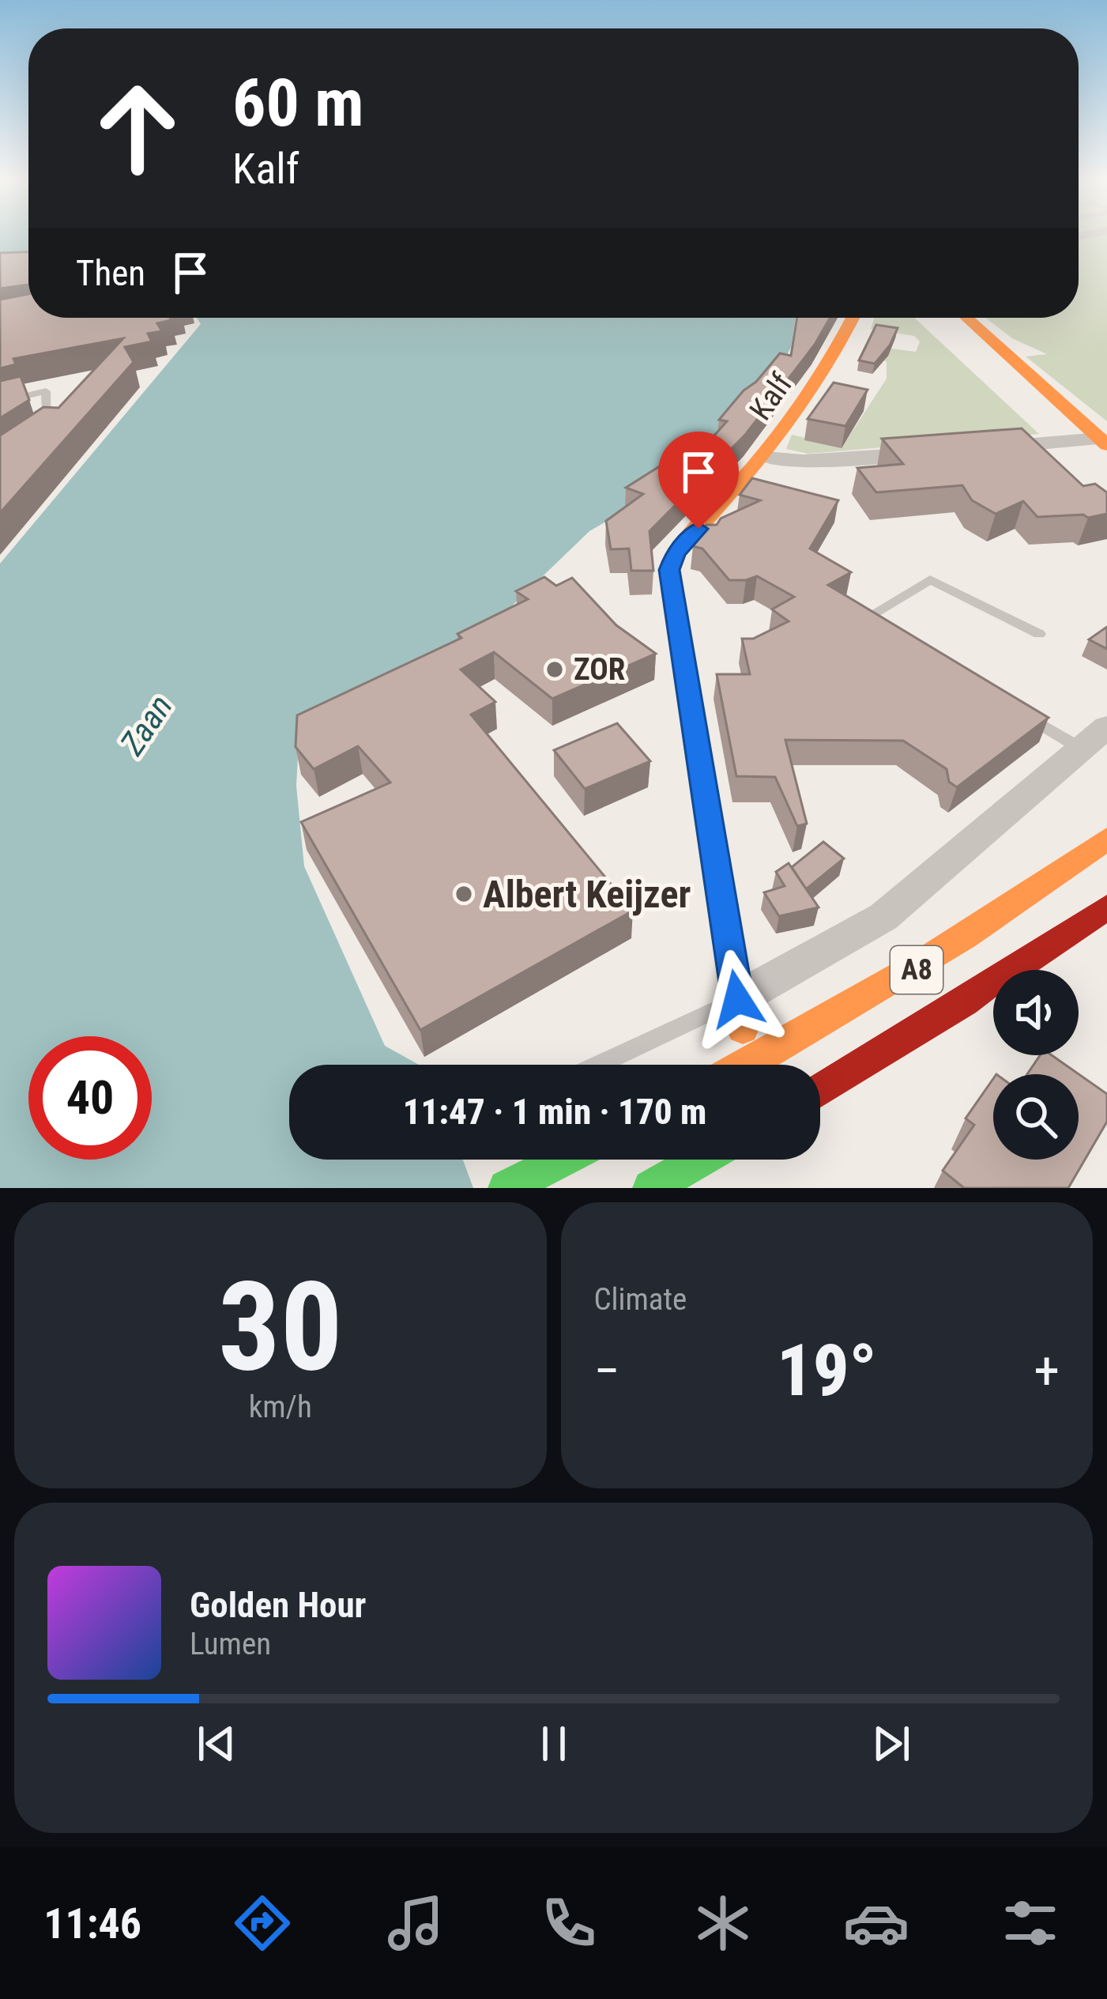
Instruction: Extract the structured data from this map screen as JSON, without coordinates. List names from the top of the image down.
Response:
{
  "streets": {
    "main road": ["Kalf", "A8"]
  },
  "water": ["Zaan"],
  "places": ["ZOR", "Albert Keijzer"],
  "page": {
    "turn": ["60 m", "Kalf"],
    "then": "Then",
    "limit": "40",
    "trip": "11:47 · 1 min · 170 m",
    "tile": [
      ["30", "km/h"],
      "Climate"
    ],
    "heat": ["−", "19°", "+"],
    "song": ["Golden Hour", "Lumen"],
    "tabs": "11:46"
  }
}
